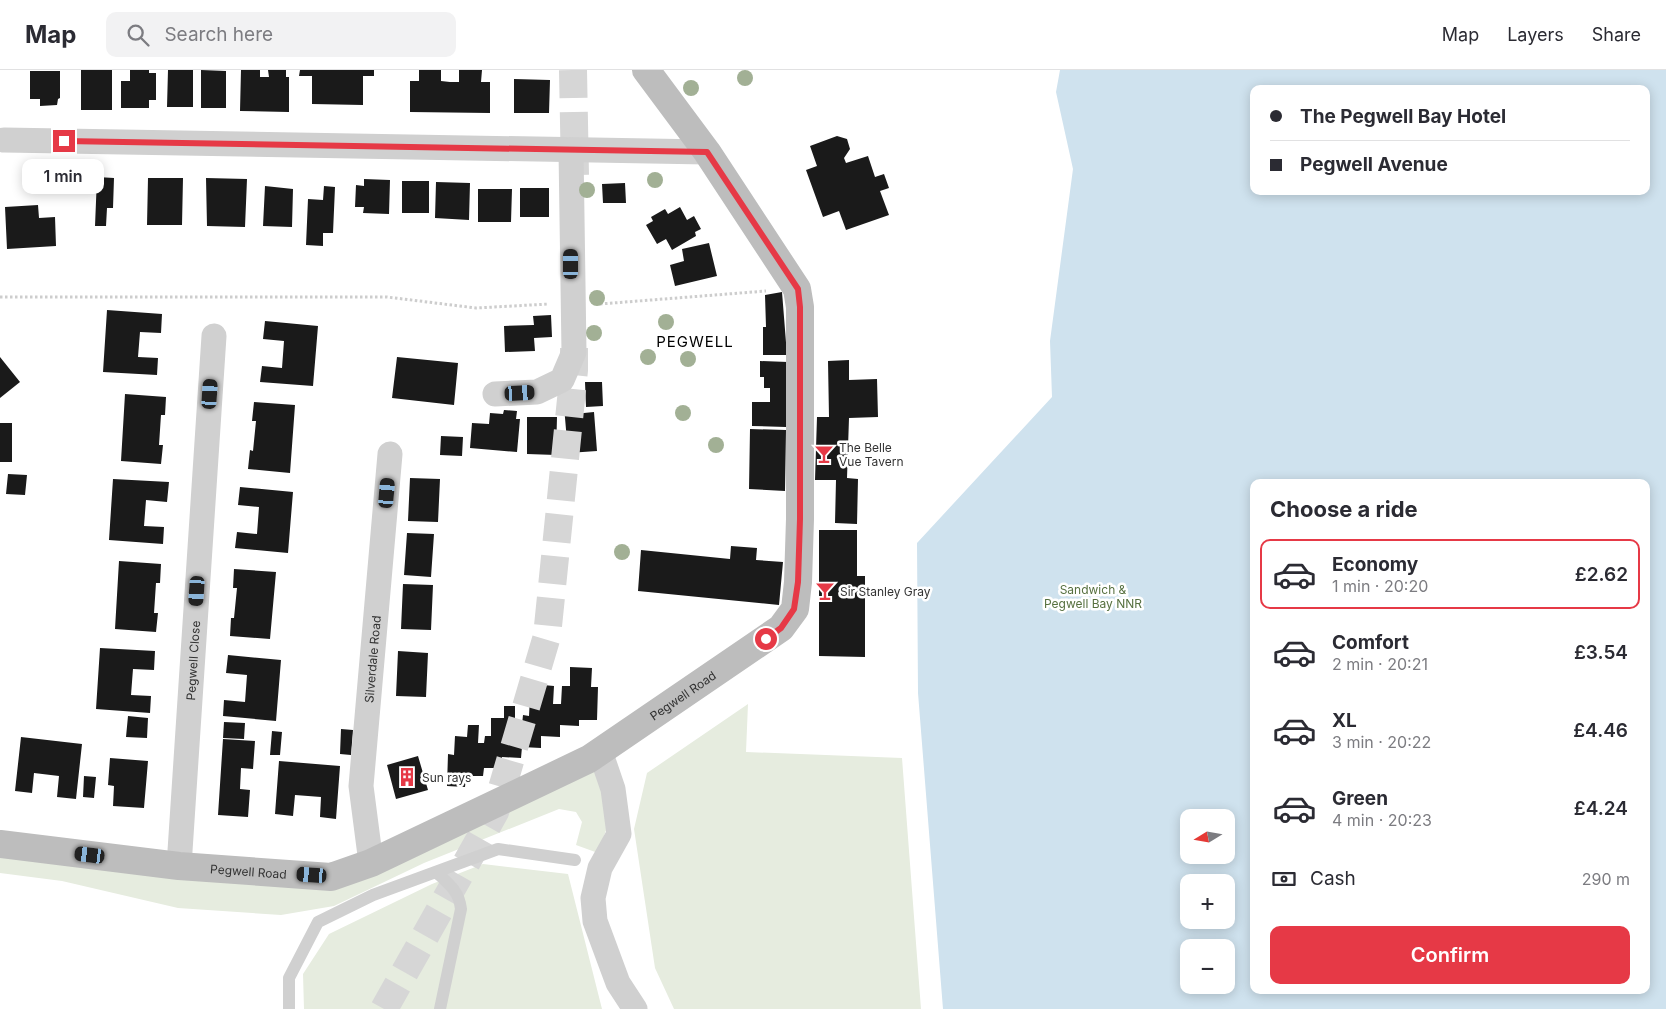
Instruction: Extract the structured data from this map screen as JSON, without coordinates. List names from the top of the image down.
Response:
{
  "streets": {
    "street": ["Silverdale Road", "Pegwell Close", "Pegwell Road"]
  },
  "crossings": [
    ["Silverdale Road", "Pegwell Road"],
    ["Pegwell Close", "Pegwell Road"]
  ],
  "districts": ["PEGWELL"],
  "parks": ["Sandwich & Pegwell Bay NNR"],
  "places": {
    "bar": ["The Belle Vue Tavern", "Sir Stanley Gray"],
    "building": ["Sun rays"]
  },
  "north": "left",
  "page": {
    "header": "Map",
    "search": "Search here",
    "nav": ["Map", "Layers", "Share"],
    "banner": ["The Pegwell Bay Hotel", "Pegwell Avenue"],
    "bubble": "1 min",
    "heading": "Choose a ride",
    "list": [
      {
        "name": "Economy",
        "note": "1 min · 20:20",
        "value": "£2.62"
      },
      {
        "name": "Comfort",
        "note": "2 min · 20:21",
        "value": "£3.54"
      },
      {
        "name": "XL",
        "note": "3 min · 20:22",
        "value": "£4.46"
      },
      {
        "name": "Green",
        "note": "4 min · 20:23",
        "value": "£4.24"
      }
    ],
    "map_buttons": ["+", "−"],
    "pay": ["Cash", "290 m"],
    "buttons": "Confirm"
  }
}
